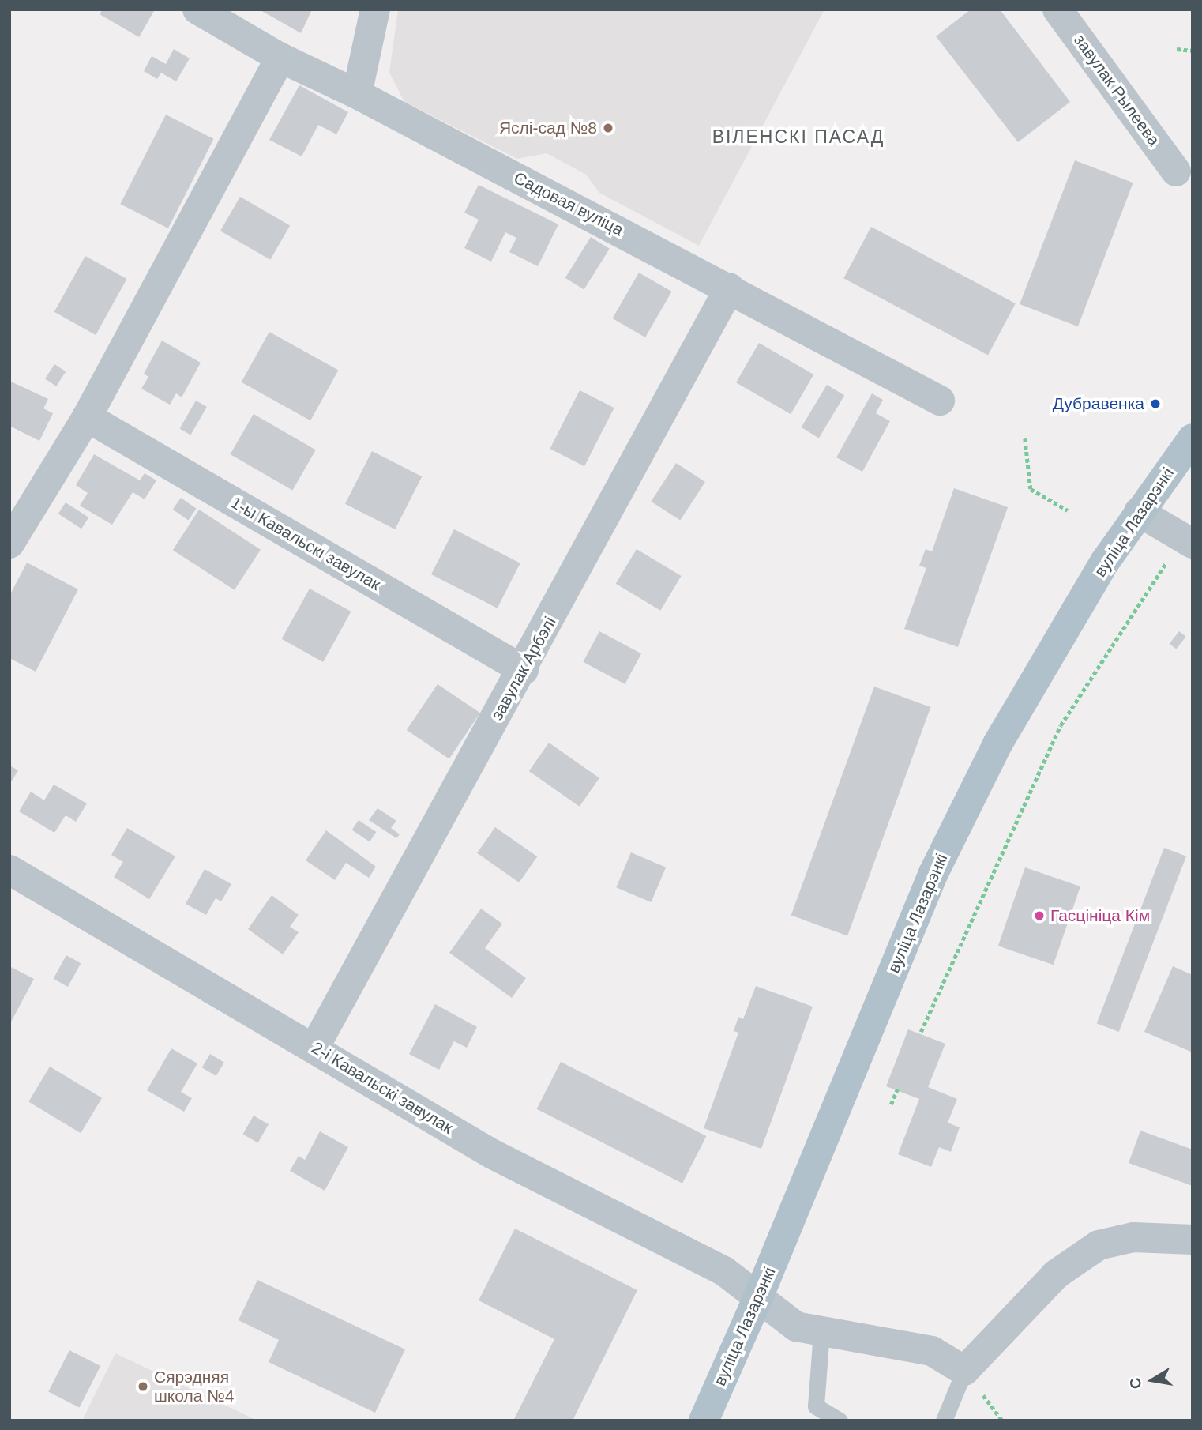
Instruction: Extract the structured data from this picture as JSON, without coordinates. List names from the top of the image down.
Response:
{
  "streets": {
    "main road": ["вуліца Лазарэнкі"],
    "street": [
      "завулак Рылеева",
      "Садовая вуліца",
      "1-ы Кавальскі завулак",
      "завулак Арбэлі",
      "2-і Кавальскі завулак"
    ]
  },
  "crossings": [
    ["Садовая вуліца", "завулак Арбэлі"],
    ["вуліца Лазарэнкі", "2-і Кавальскі завулак"],
    ["1-ы Кавальскі завулак", "завулак Арбэлі"],
    ["завулак Арбэлі", "2-і Кавальскі завулак"]
  ],
  "districts": ["ВІЛЕНСКІ ПАСАД"],
  "places": [
    "Яслі-сад №8",
    "Дубравенка",
    "Гасцініца Кім",
    "Сярэдняя школа №4"
  ],
  "north": "left"
}
